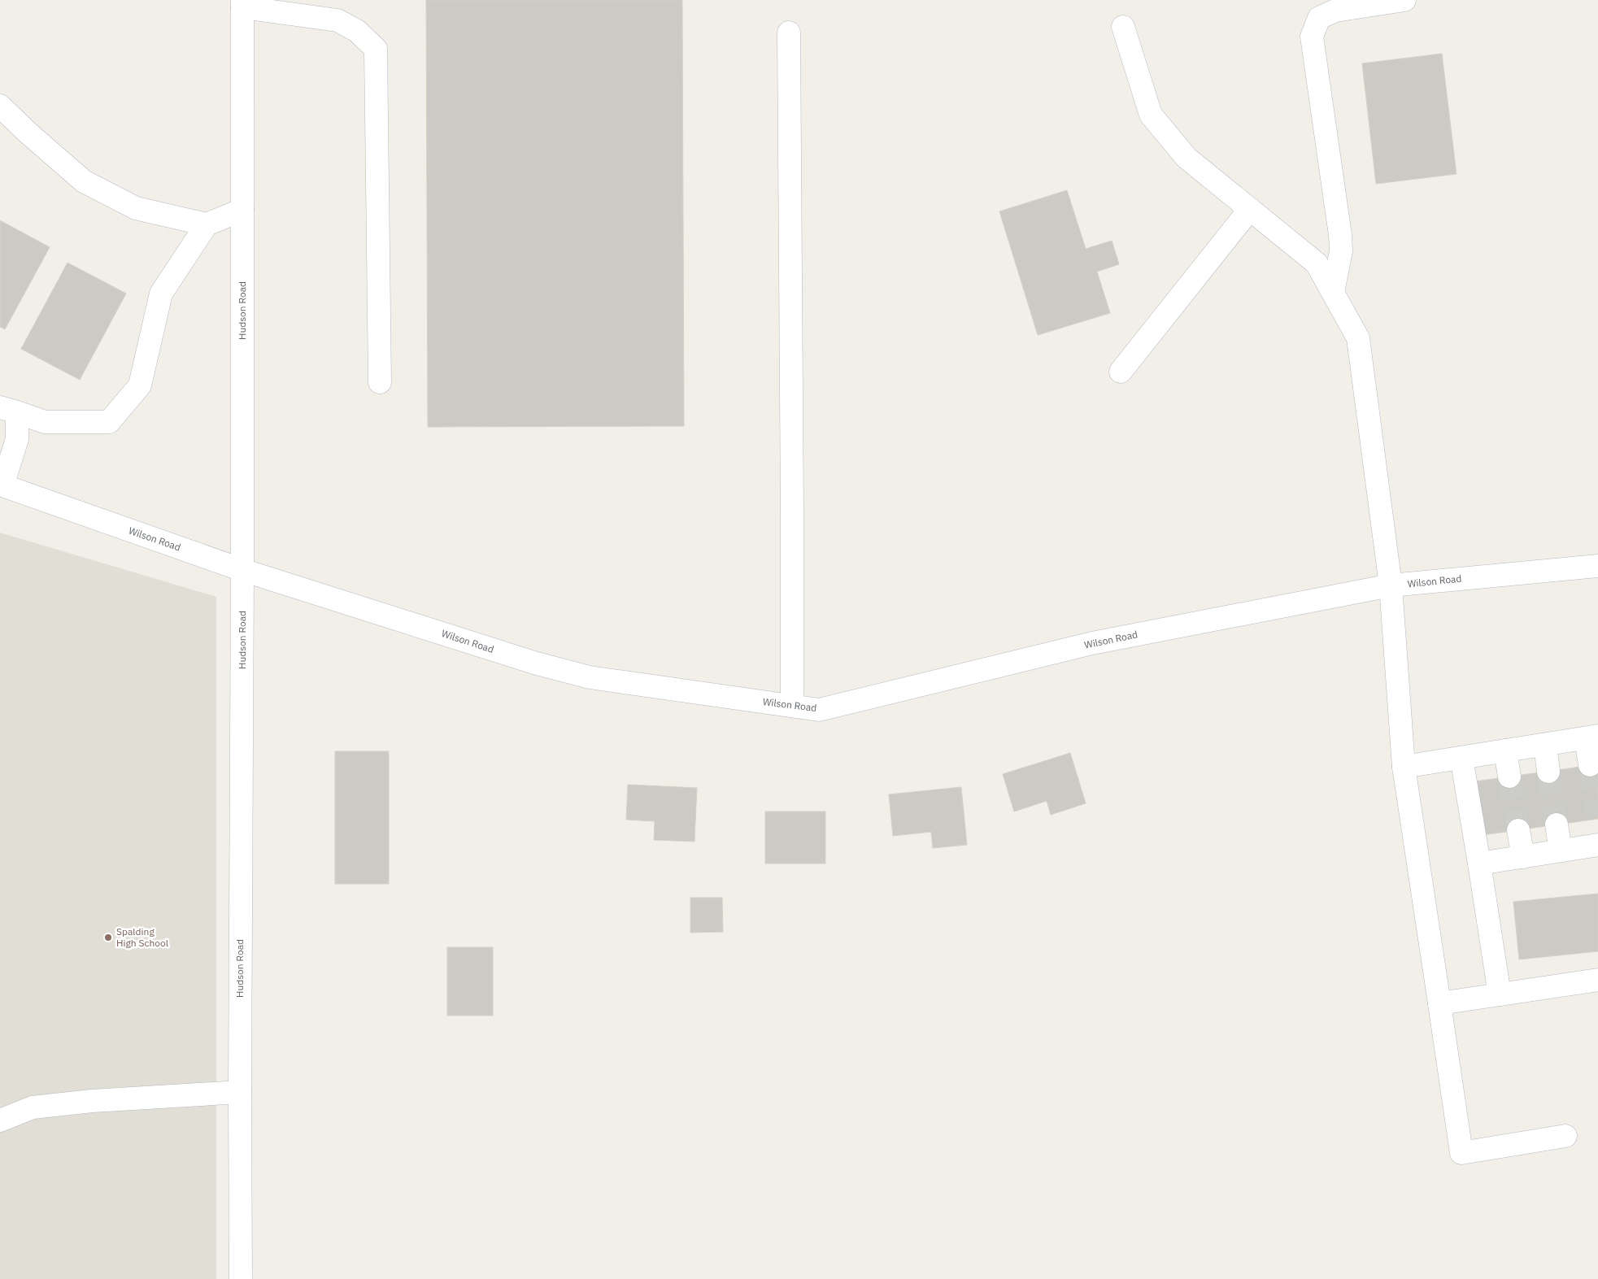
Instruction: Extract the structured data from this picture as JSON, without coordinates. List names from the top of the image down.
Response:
{
  "streets": {
    "street": ["Hudson Road", "Wilson Road"]
  },
  "crossings": [
    ["Hudson Road", "Wilson Road"]
  ],
  "places": ["Spalding High School"]
}
